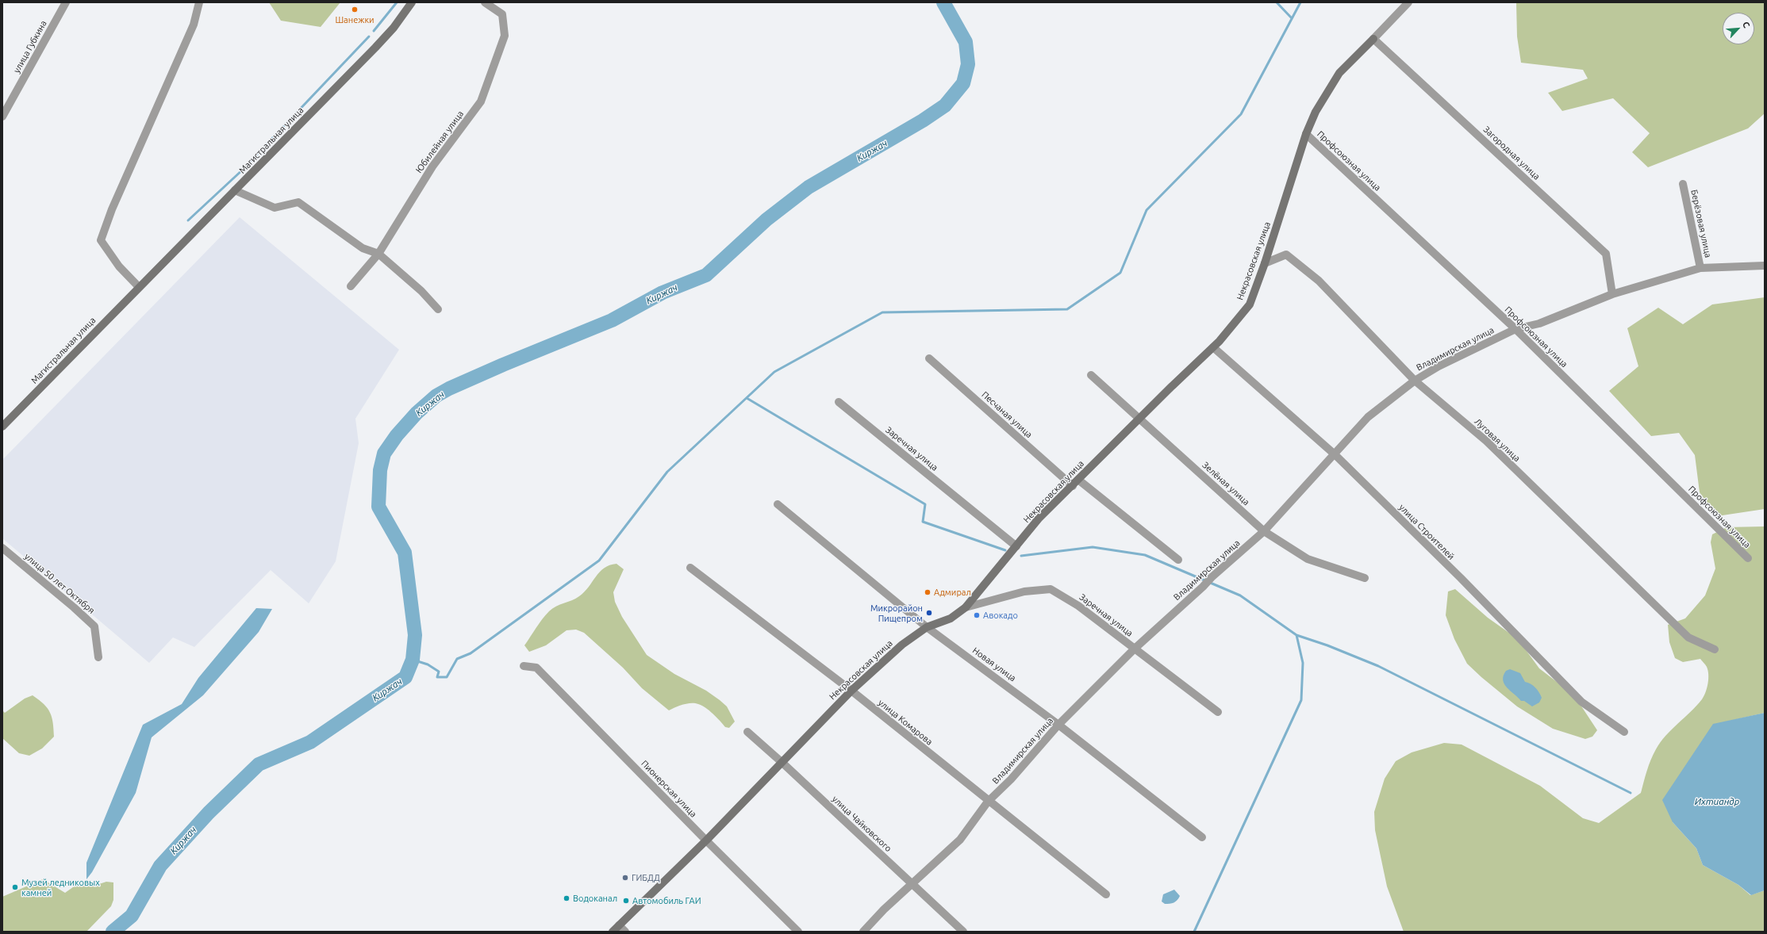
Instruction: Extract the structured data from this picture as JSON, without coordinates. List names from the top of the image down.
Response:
{
  "streets": {
    "street": [
      "улица Губкина",
      "Магистральная улица",
      "Юбилейная улица",
      "Загородная улица",
      "Профсоюзная улица",
      "Берёзовая улица",
      "Некрасовская улица",
      "Владимирская улица",
      "Песчаная улица",
      "Луговая улица",
      "Заречная улица",
      "Зелёная улица",
      "улица Строителей",
      "улица 50 лет Октября",
      "Новая улица",
      "улица Комарова",
      "Пионерская улица",
      "улица Чайковского"
    ]
  },
  "crossings": [
    ["Загородная улица", "Некрасовская улица"],
    ["Загородная улица", "Владимирская улица"],
    ["Профсоюзная улица", "Некрасовская улица"],
    ["Профсоюзная улица", "Владимирская улица"],
    ["Берёзовая улица", "Владимирская улица"],
    ["Некрасовская улица", "Песчаная улица"],
    ["Некрасовская улица", "Луговая улица"],
    ["Некрасовская улица", "Заречная улица"],
    ["Некрасовская улица", "Зелёная улица"],
    ["Некрасовская улица", "улица Строителей"],
    ["Некрасовская улица", "Новая улица"],
    ["Некрасовская улица", "улица Комарова"],
    ["Некрасовская улица", "Пионерская улица"],
    ["Некрасовская улица", "улица Чайковского"],
    ["Владимирская улица", "Луговая улица"],
    ["Владимирская улица", "Заречная улица"],
    ["Владимирская улица", "Зелёная улица"],
    ["Владимирская улица", "улица Строителей"],
    ["Владимирская улица", "Новая улица"],
    ["Владимирская улица", "улица Комарова"],
    ["Владимирская улица", "улица Чайковского"]
  ],
  "water": ["Киржач", "Ихтиандр"],
  "places": [
    "Шанежки",
    "Адмирал",
    "Микрорайон Пищепром",
    "Авокадо",
    "ГИБДД",
    "Музей ледниковых камней",
    "Водоканал",
    "Автомобиль ГАИ"
  ],
  "north": "top right"
}
